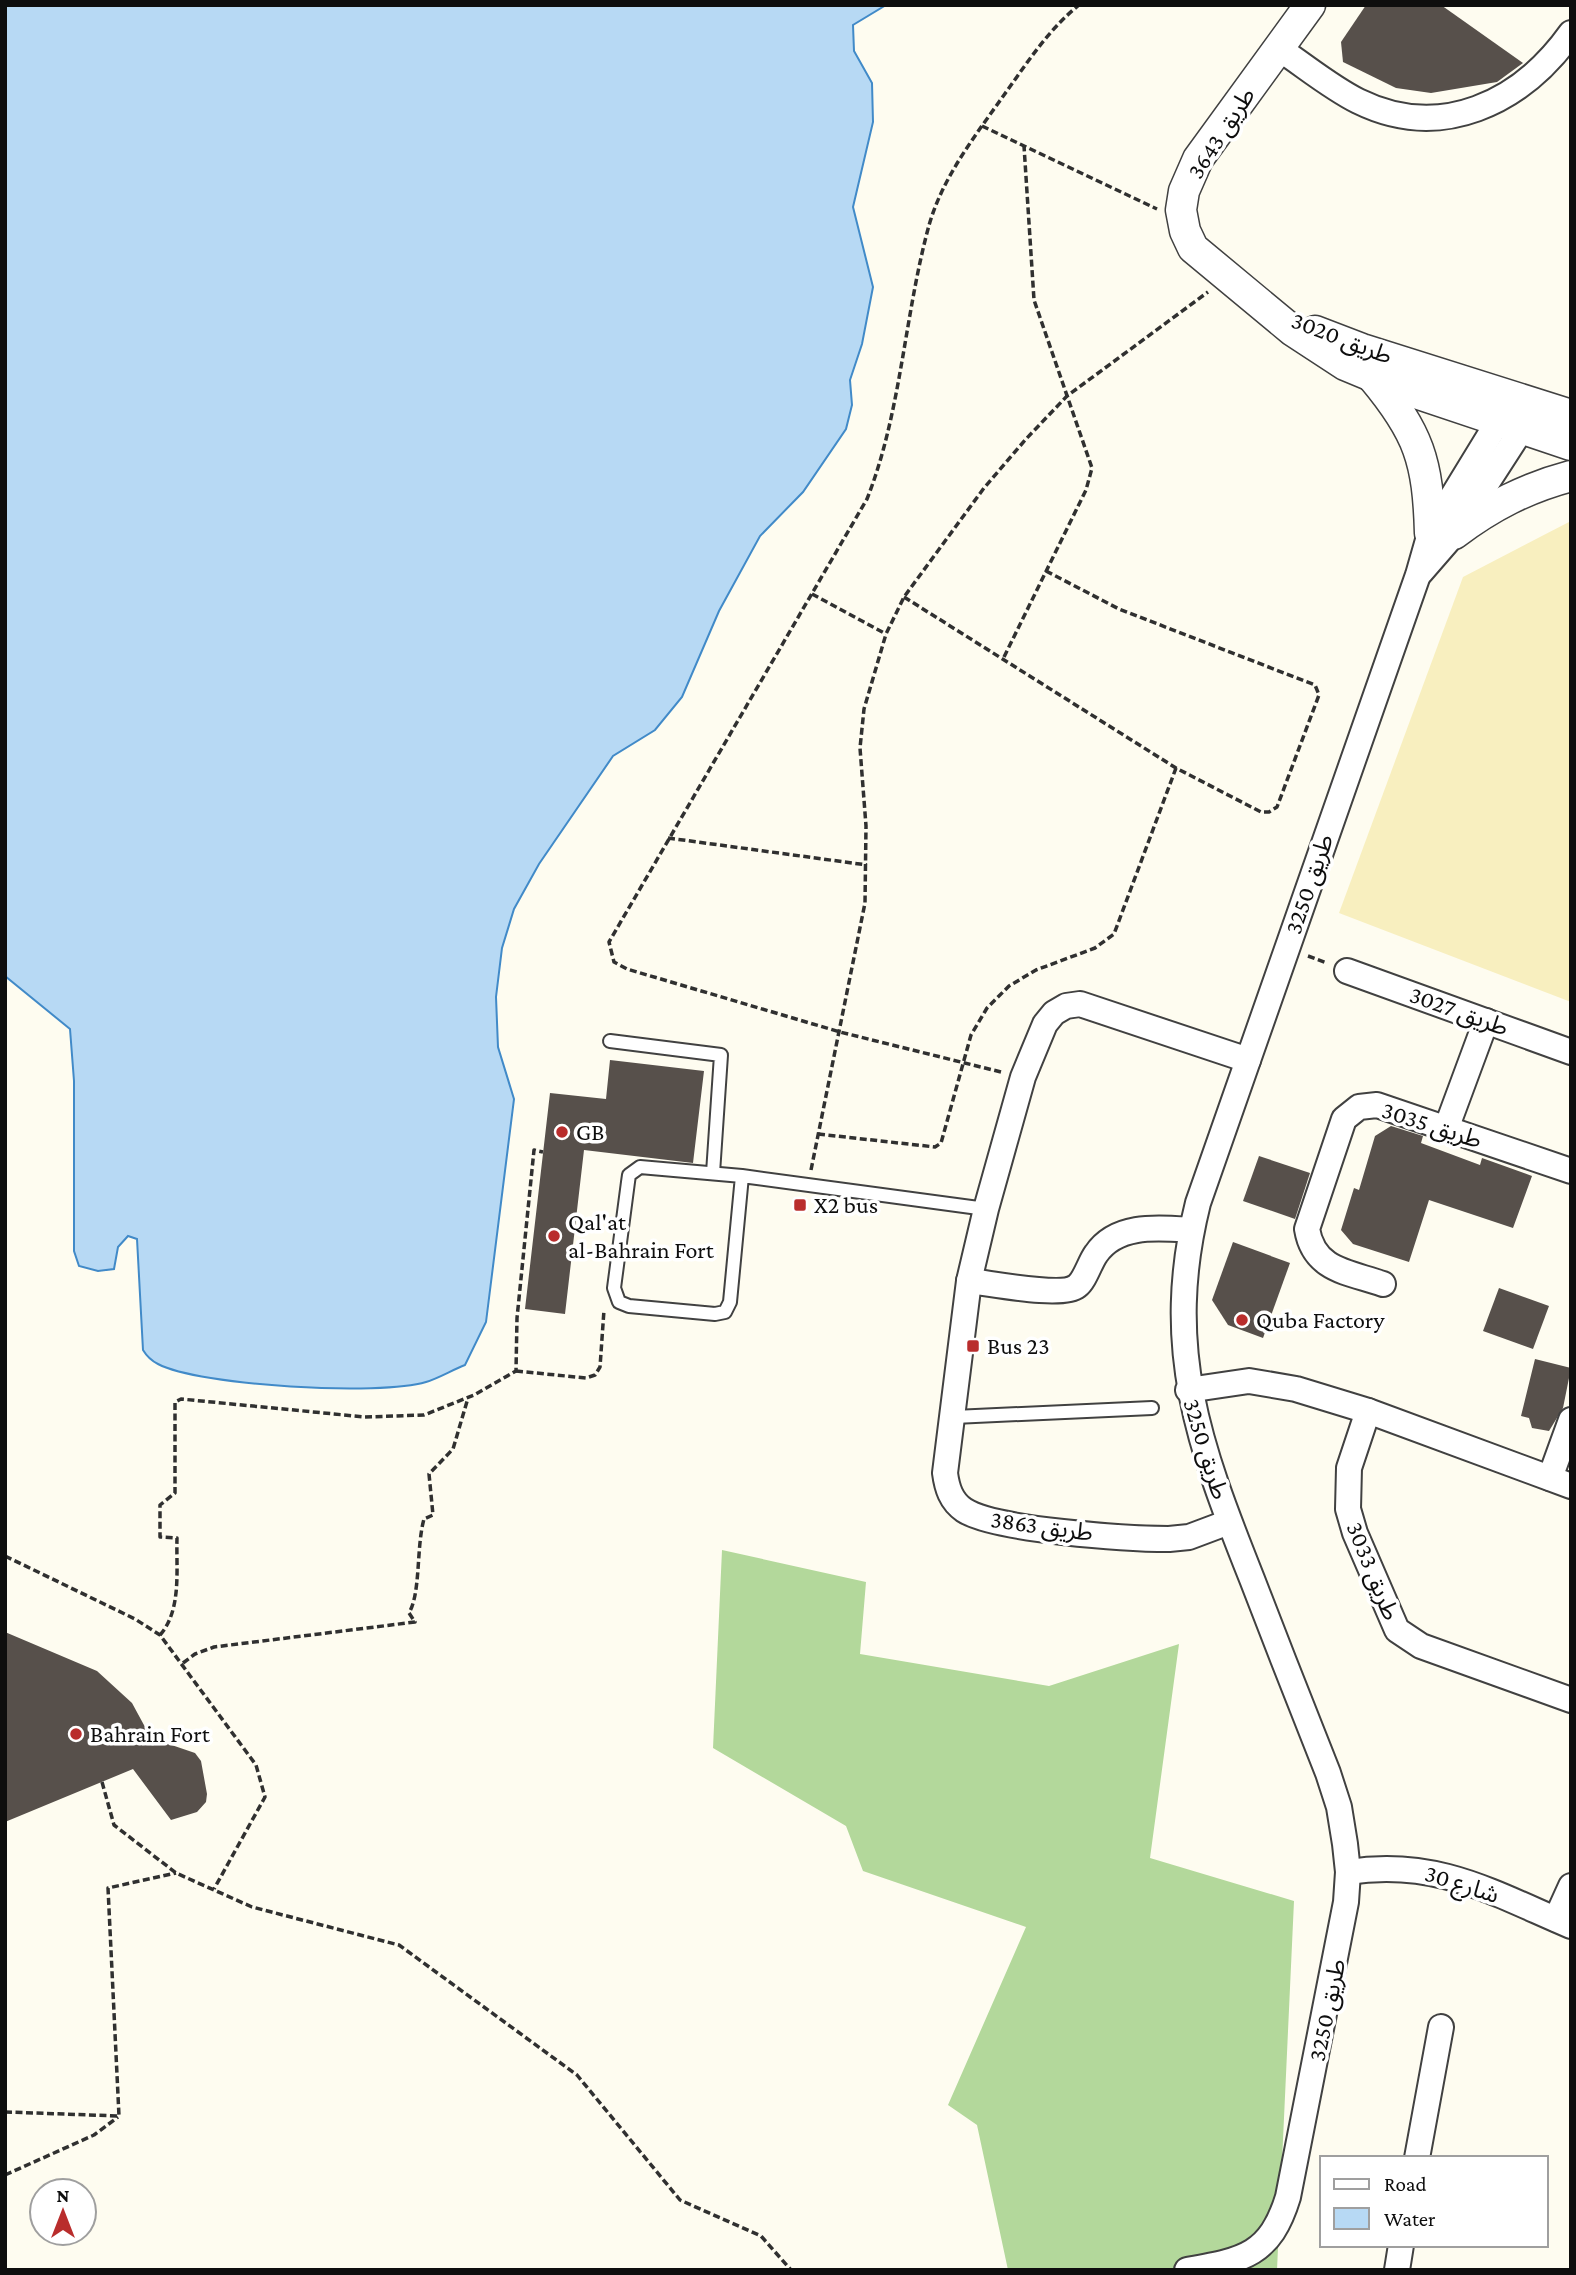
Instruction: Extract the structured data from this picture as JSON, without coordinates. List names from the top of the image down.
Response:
{
  "streets": {
    "street": [
      "طريق 3643",
      "طريق 3020",
      "طريق 3250",
      "طريق 3027",
      "طريق 3035",
      "طريق 3863",
      "طريق 3033",
      "شارع 30"
    ]
  },
  "crossings": [
    ["طريق 3020", "طريق 3250"],
    ["طريق 3250", "طريق 3863"],
    ["طريق 3250", "شارع 30"]
  ],
  "places": {
    "other": [
      "GB",
      "Qal'at al-Bahrain Fort",
      "Quba Factory",
      "Bahrain Fort"
    ],
    "transit": ["X2 bus", "Bus 23"]
  },
  "legend": ["Road", "Water"],
  "north": "top"
}
